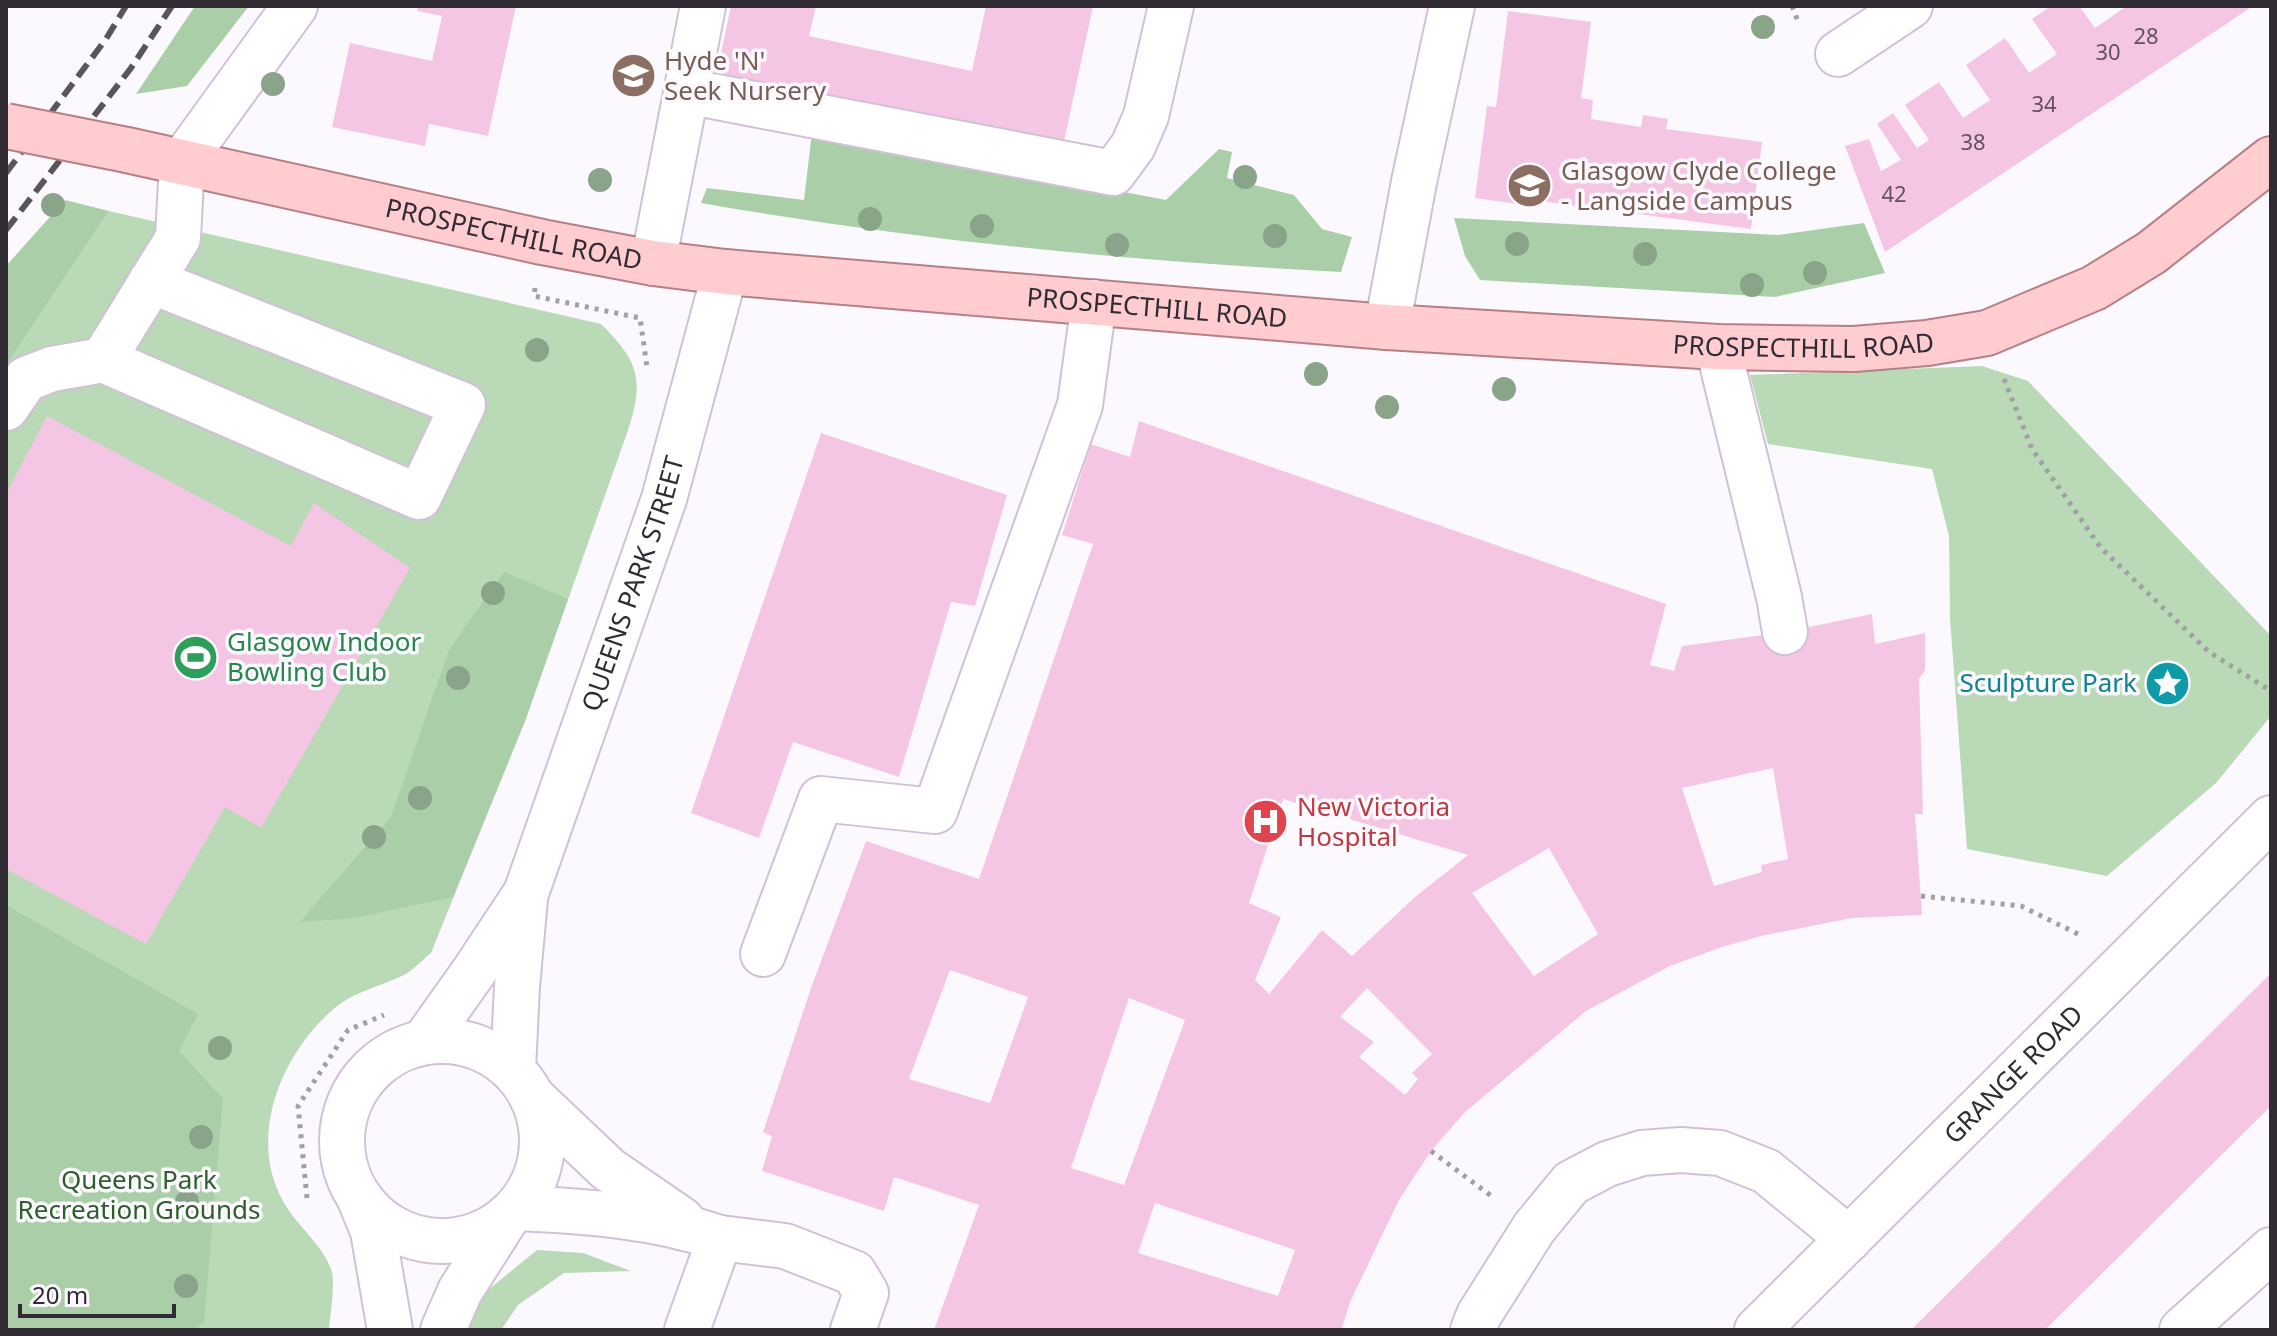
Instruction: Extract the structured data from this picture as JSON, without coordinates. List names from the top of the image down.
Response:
{
  "streets": {
    "main road": ["PROSPECTHILL ROAD"],
    "street": ["QUEENS PARK STREET", "GRANGE ROAD"]
  },
  "crossings": [
    ["PROSPECTHILL ROAD", "QUEENS PARK STREET"]
  ],
  "parks": ["Queens Park Recreation Grounds"],
  "places": {
    "school or university": ["Hyde 'N' Seek Nursery", "Glasgow Clyde College - Langside Campus"],
    "sports": ["Glasgow Indoor Bowling Club"],
    "place": ["Sculpture Park"],
    "hospital": ["New Victoria Hospital"]
  },
  "house_numbers": [
    "28",
    "30",
    "34",
    "38",
    "42"
  ],
  "scale_bar": "20 m"
}
